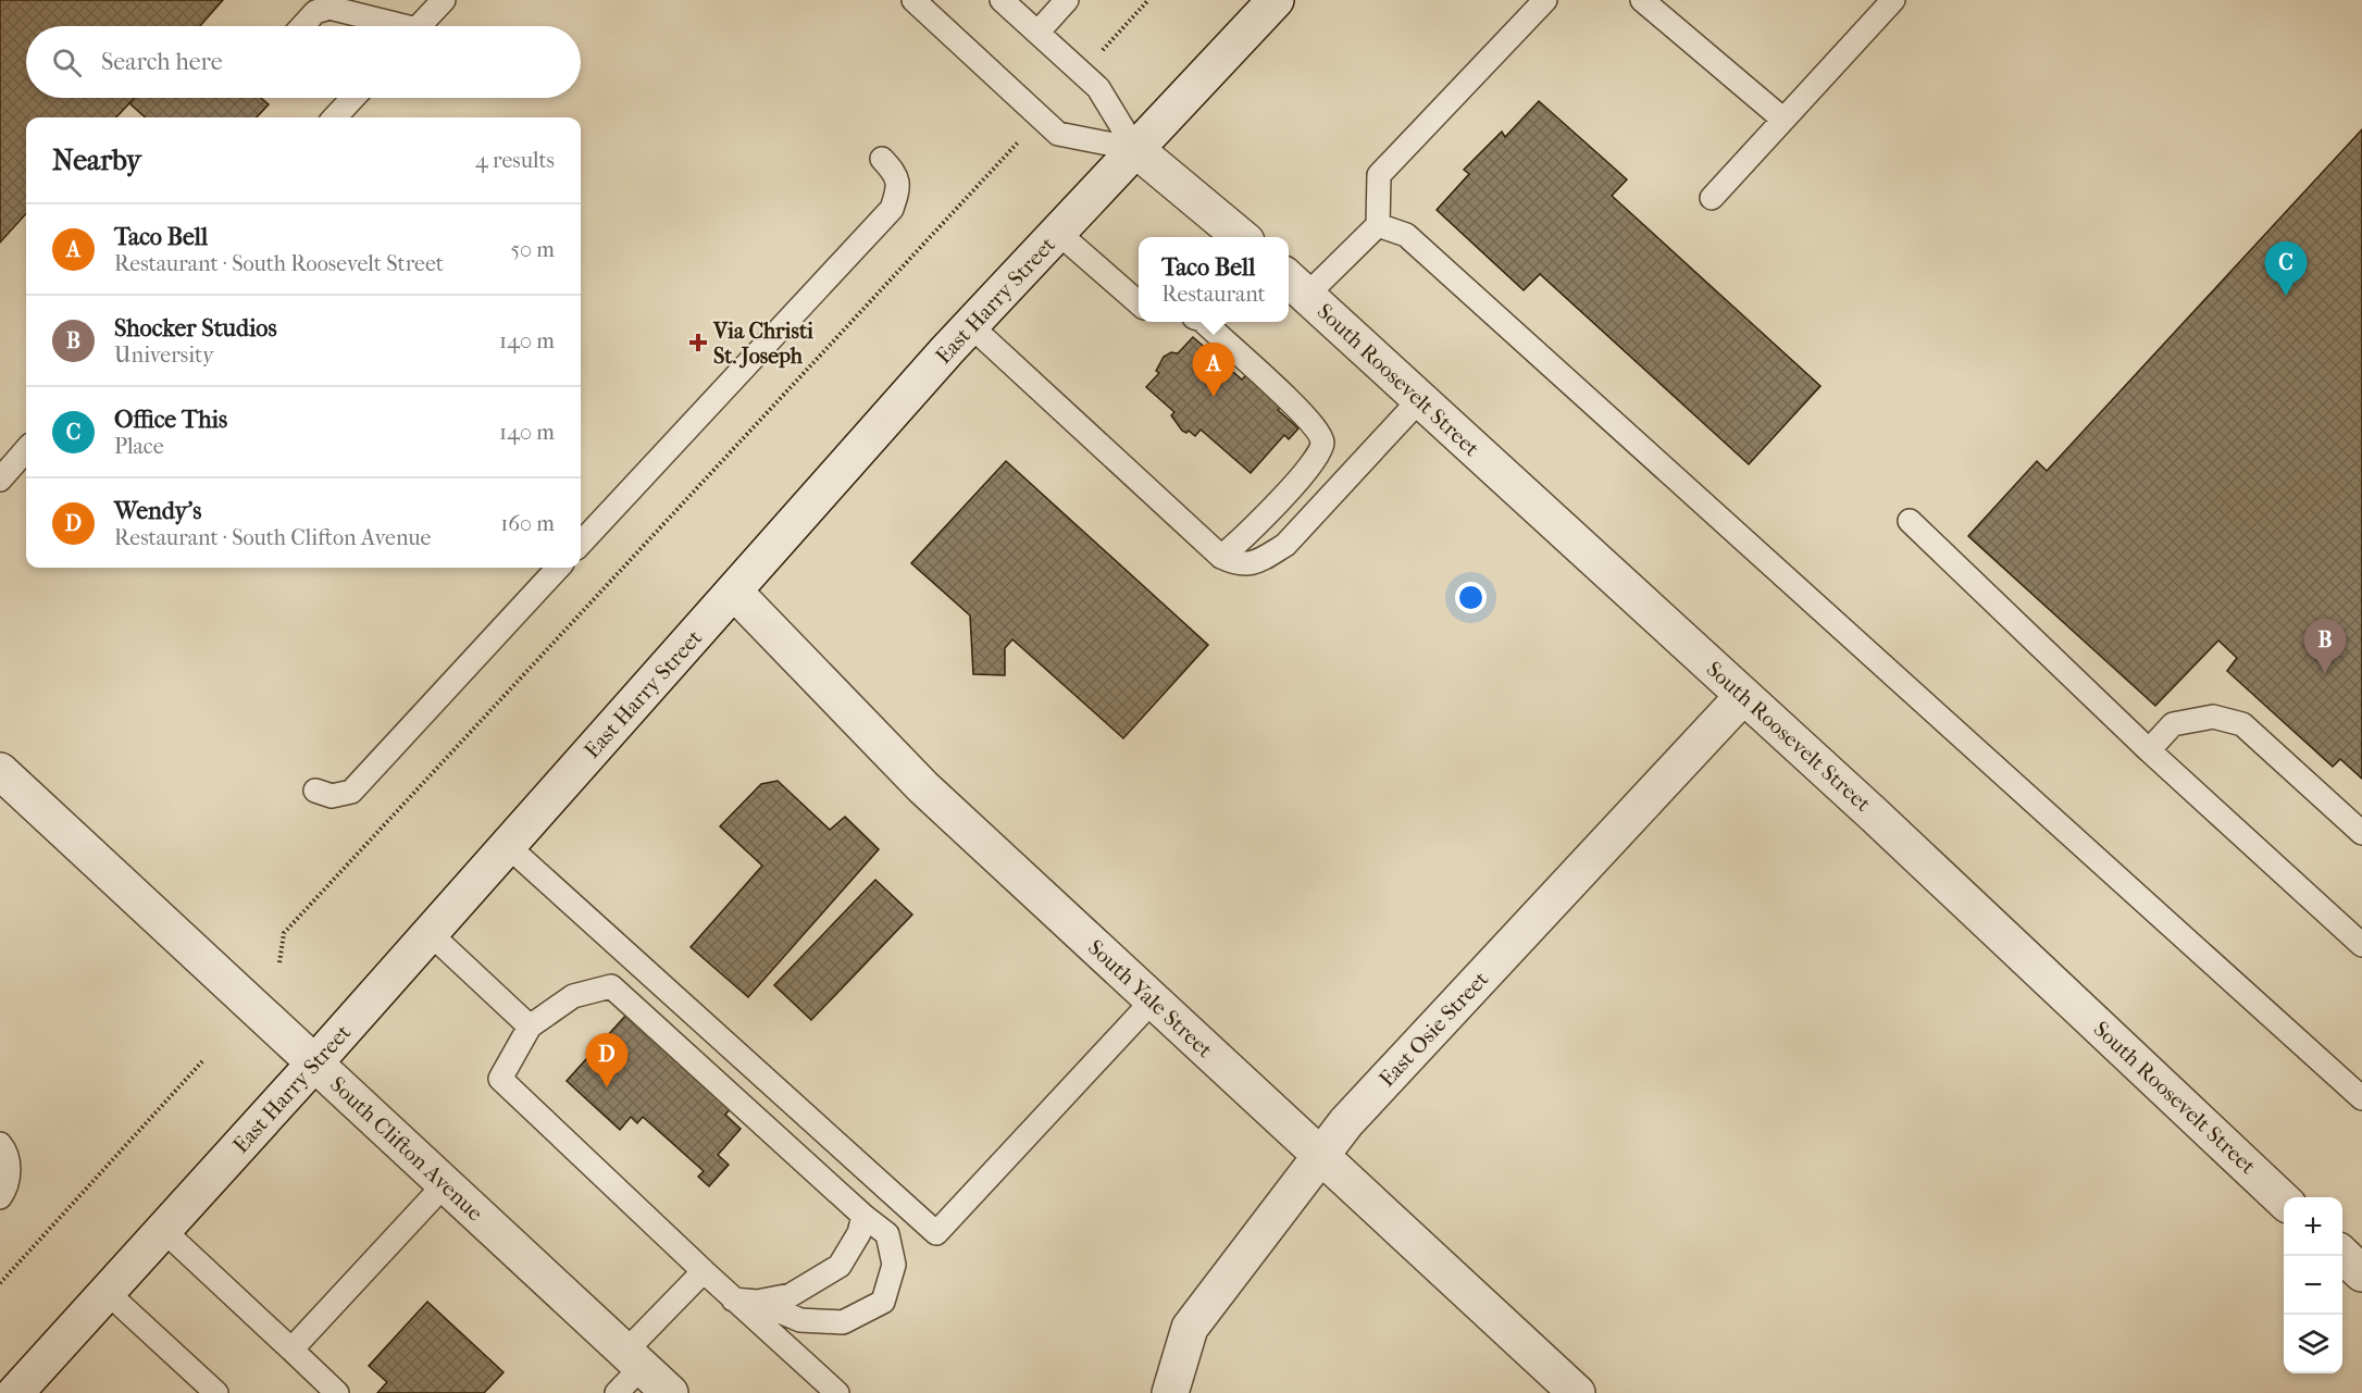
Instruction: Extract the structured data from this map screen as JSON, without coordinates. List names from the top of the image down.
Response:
{
  "streets": {
    "street": [
      "East Harry Street",
      "South Roosevelt Street",
      "South Yale Street",
      "East Osie Street",
      "South Clifton Avenue"
    ]
  },
  "crossings": [
    ["East Harry Street", "South Yale Street"],
    ["East Harry Street", "South Clifton Avenue"],
    ["South Roosevelt Street", "East Osie Street"],
    ["South Yale Street", "East Osie Street"]
  ],
  "places": {
    "health": ["Via Christi St. Joseph"]
  },
  "page": {
    "search": "Search here",
    "heading": ["Nearby", "4 results"],
    "list": [
      {
        "mark": "A",
        "name": "Taco Bell",
        "note": "Restaurant · South Roosevelt Street",
        "value": "50 m"
      },
      {
        "mark": "B",
        "name": "Shocker Studios",
        "note": "University",
        "value": "140 m"
      },
      {
        "mark": "C",
        "name": "Office This",
        "note": "Place",
        "value": "140 m"
      },
      {
        "mark": "D",
        "name": "Wendy's",
        "note": "Restaurant · South Clifton Avenue",
        "value": "160 m"
      }
    ],
    "popup": ["Taco Bell", "Restaurant"],
    "pins": [
      "C",
      "A",
      "B",
      "D"
    ],
    "map_buttons": ["+", "−"]
  }
}
